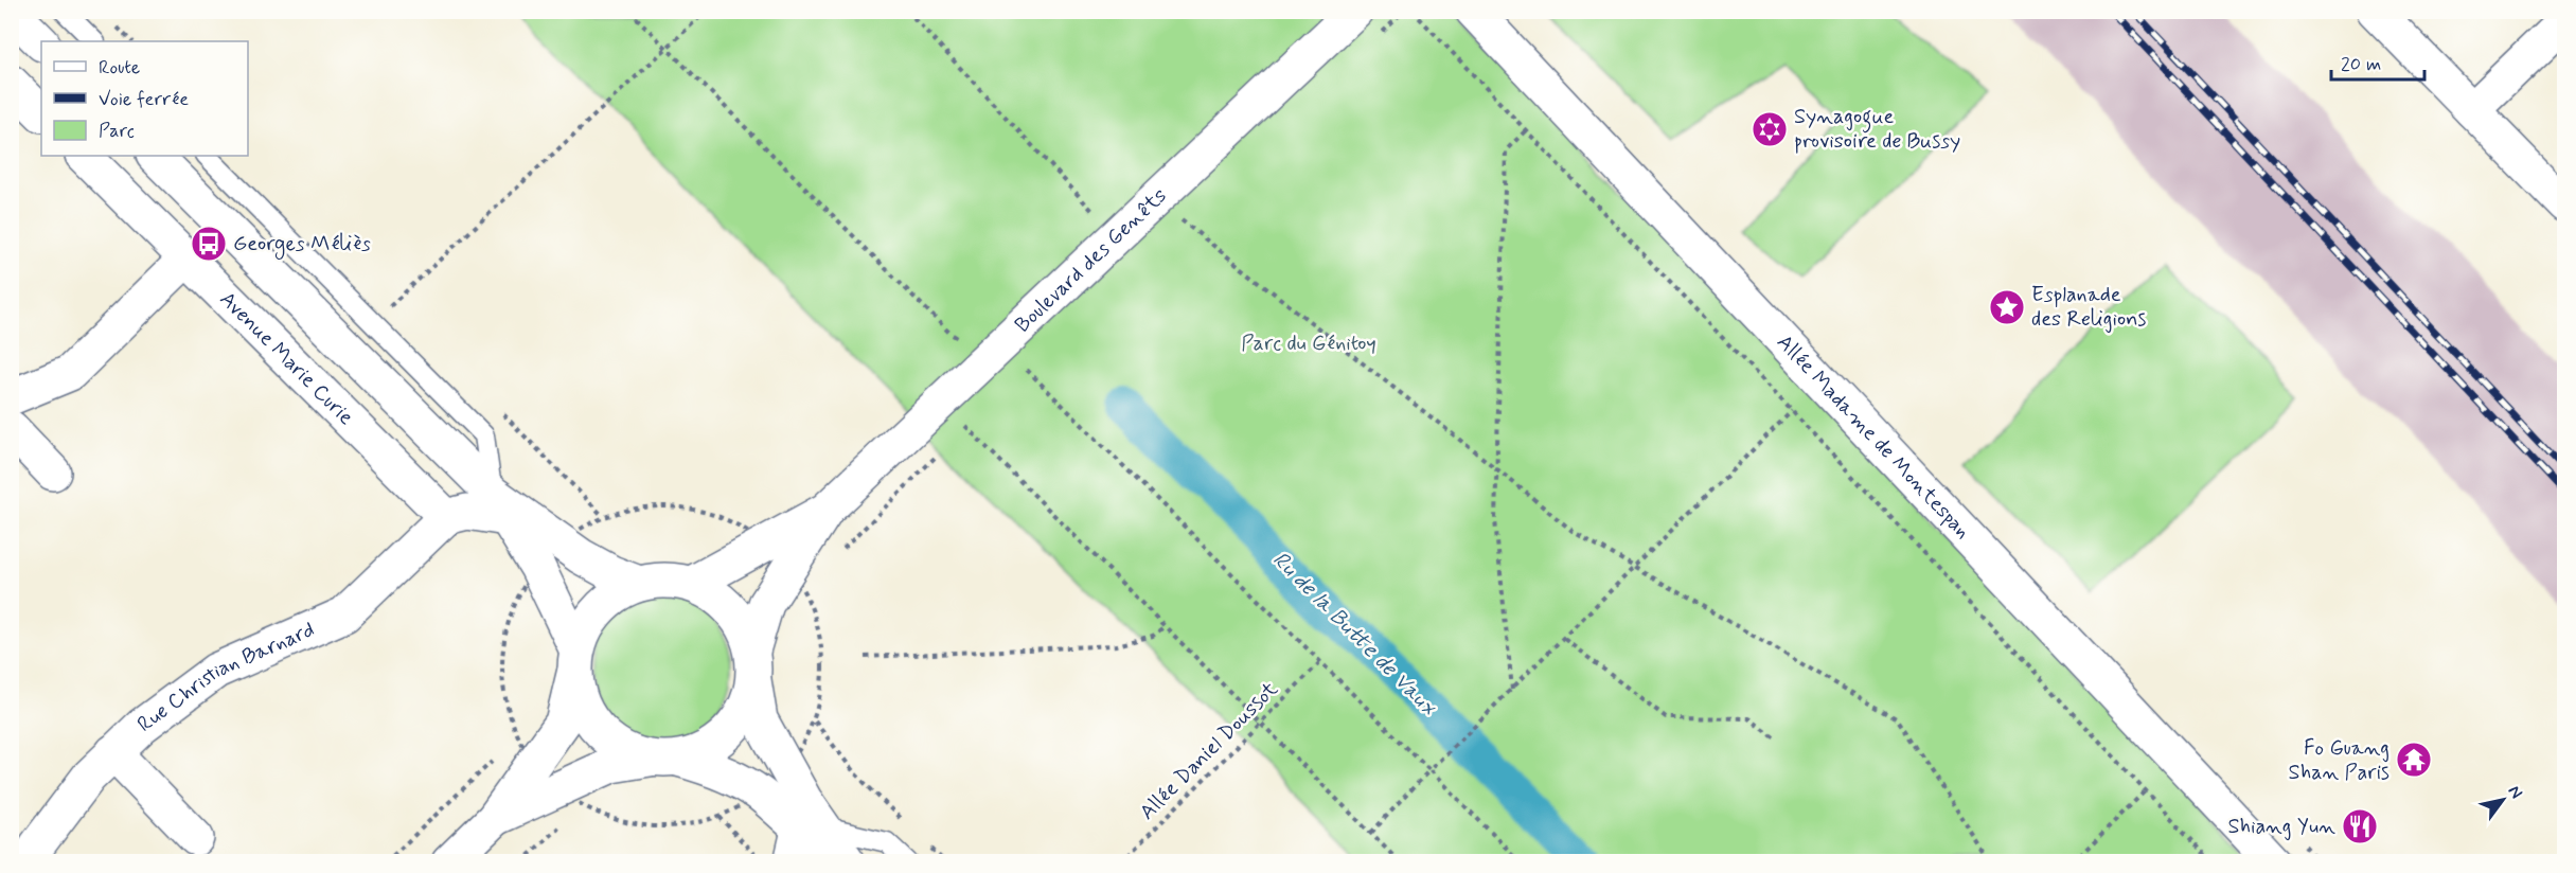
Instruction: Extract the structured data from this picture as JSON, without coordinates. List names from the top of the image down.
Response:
{
  "streets": {
    "street": [
      "Boulevard des Genêts",
      "Avenue Marie Curie",
      "Allée Madame de Montespan",
      "Rue Christian Barnard"
    ],
    "path": ["Allée Daniel Doussot"]
  },
  "crossings": [
    ["Avenue Marie Curie", "Rue Christian Barnard"]
  ],
  "water": ["Ru de la Butte de Vaux"],
  "parks": ["Parc du Génitoy"],
  "places": {
    "synagogue": ["Synagogue provisoire de Bussy"],
    "bus stop": ["Georges Méliès"],
    "place": ["Esplanade des Religions"],
    "temple": ["Fo Guang Shan Paris"],
    "restaurant": ["Shiang Yun"]
  },
  "legend": ["Route", "Voie ferrée", "Parc"],
  "scale_bar": "20 m",
  "north": "top right"
}
